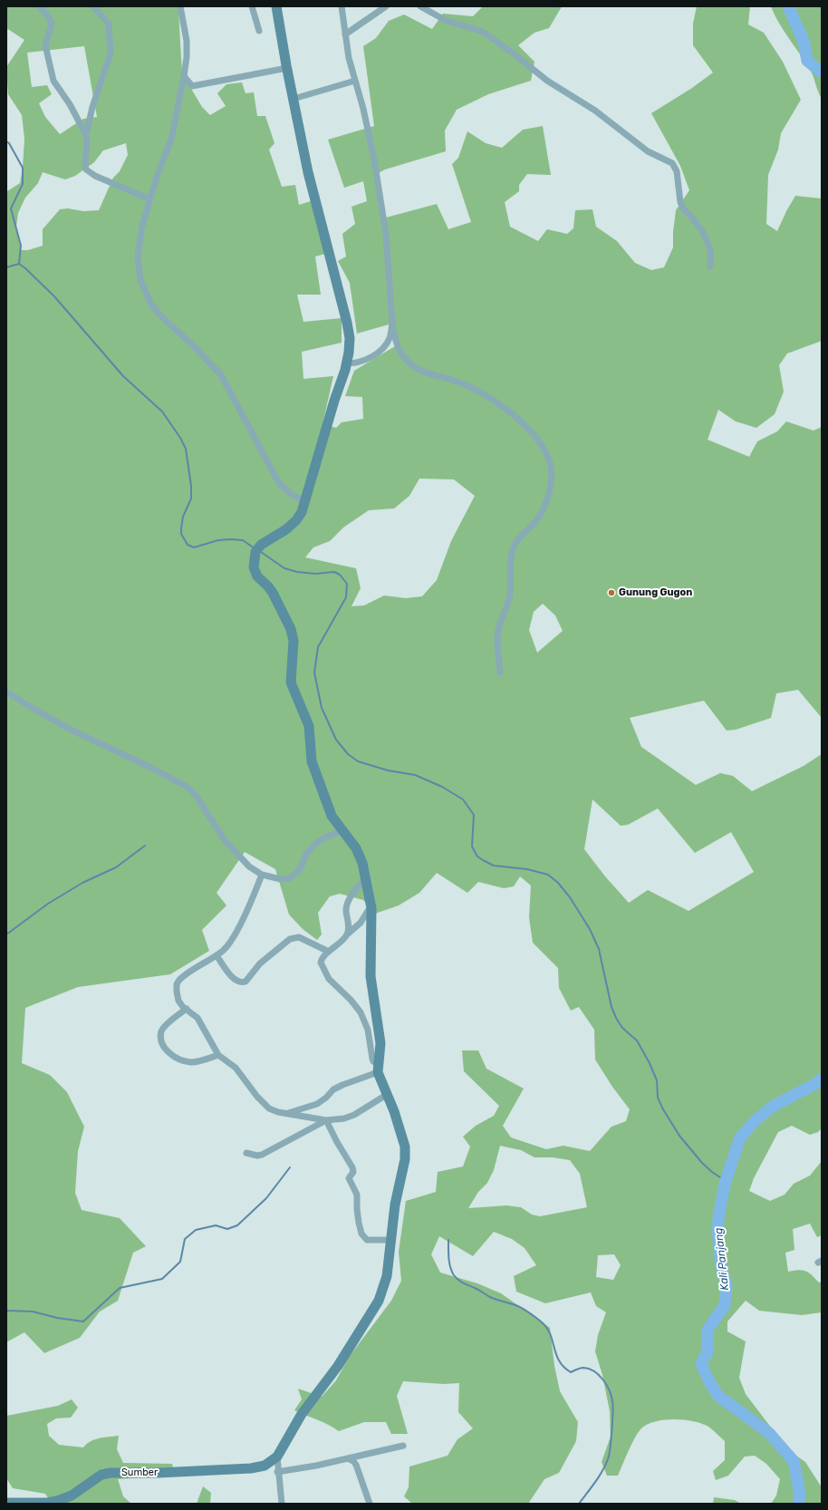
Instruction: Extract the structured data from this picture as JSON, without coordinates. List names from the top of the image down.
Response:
{
  "streets": {
    "street": ["Sumber"]
  },
  "water": ["Kali Panjang"],
  "places": ["Gunung Gugon"]
}
